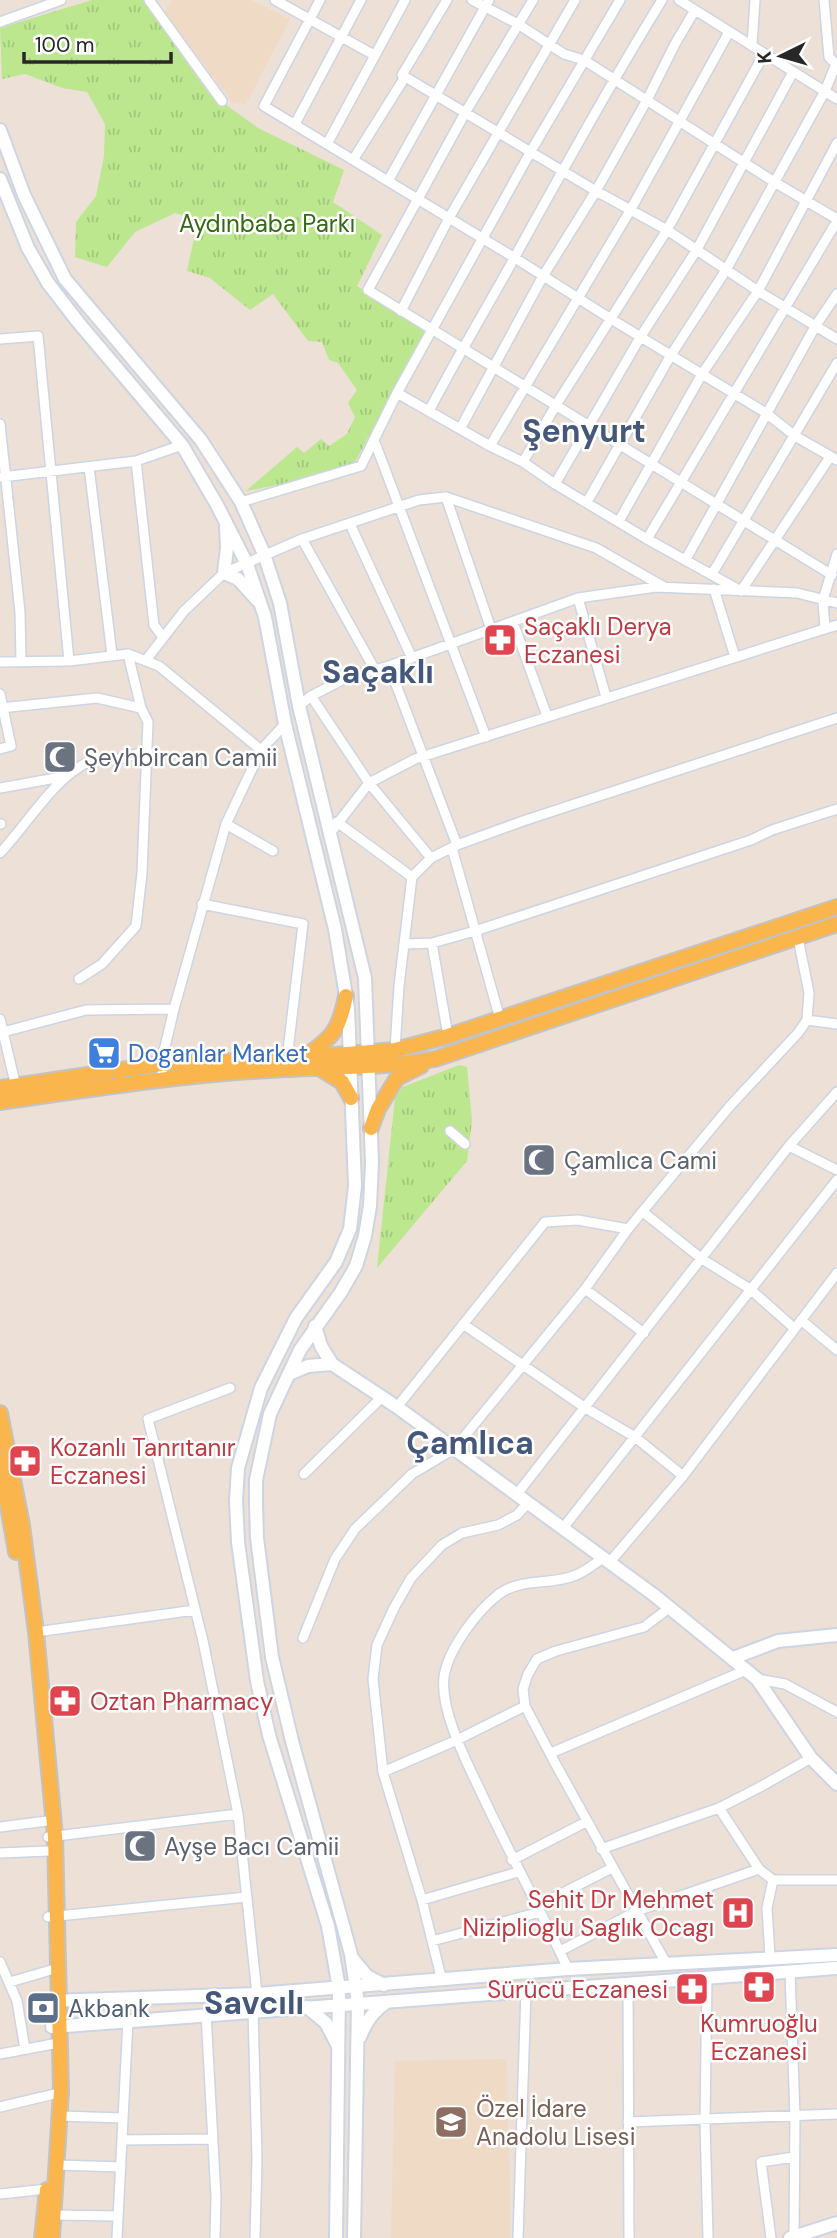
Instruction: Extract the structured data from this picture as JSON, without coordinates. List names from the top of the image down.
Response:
{
  "districts": [
    "Şenyurt",
    "Saçaklı",
    "Çamlıca",
    "Savcılı"
  ],
  "parks": ["Aydınbaba Parkı"],
  "places": {
    "pharmacy": [
      "Saçaklı Derya Eczanesi",
      "Kozanlı Tanrıtanır Eczanesi",
      "Oztan Pharmacy",
      "Kumruoğlu Eczanesi",
      "Sürücü Eczanesi"
    ],
    "mosque": ["Şeyhbircan Camii", "Çamlıca Cami", "Ayşe Bacı Camii"],
    "supermarket": ["Doganlar Market"],
    "hospital": ["Sehit Dr Mehmet Niziplioglu Saglık Ocagı"],
    "bank": ["Akbank"],
    "school or university": ["Özel İdare Anadolu Lisesi"]
  },
  "scale_bar": "100 m",
  "north": "left"
}
